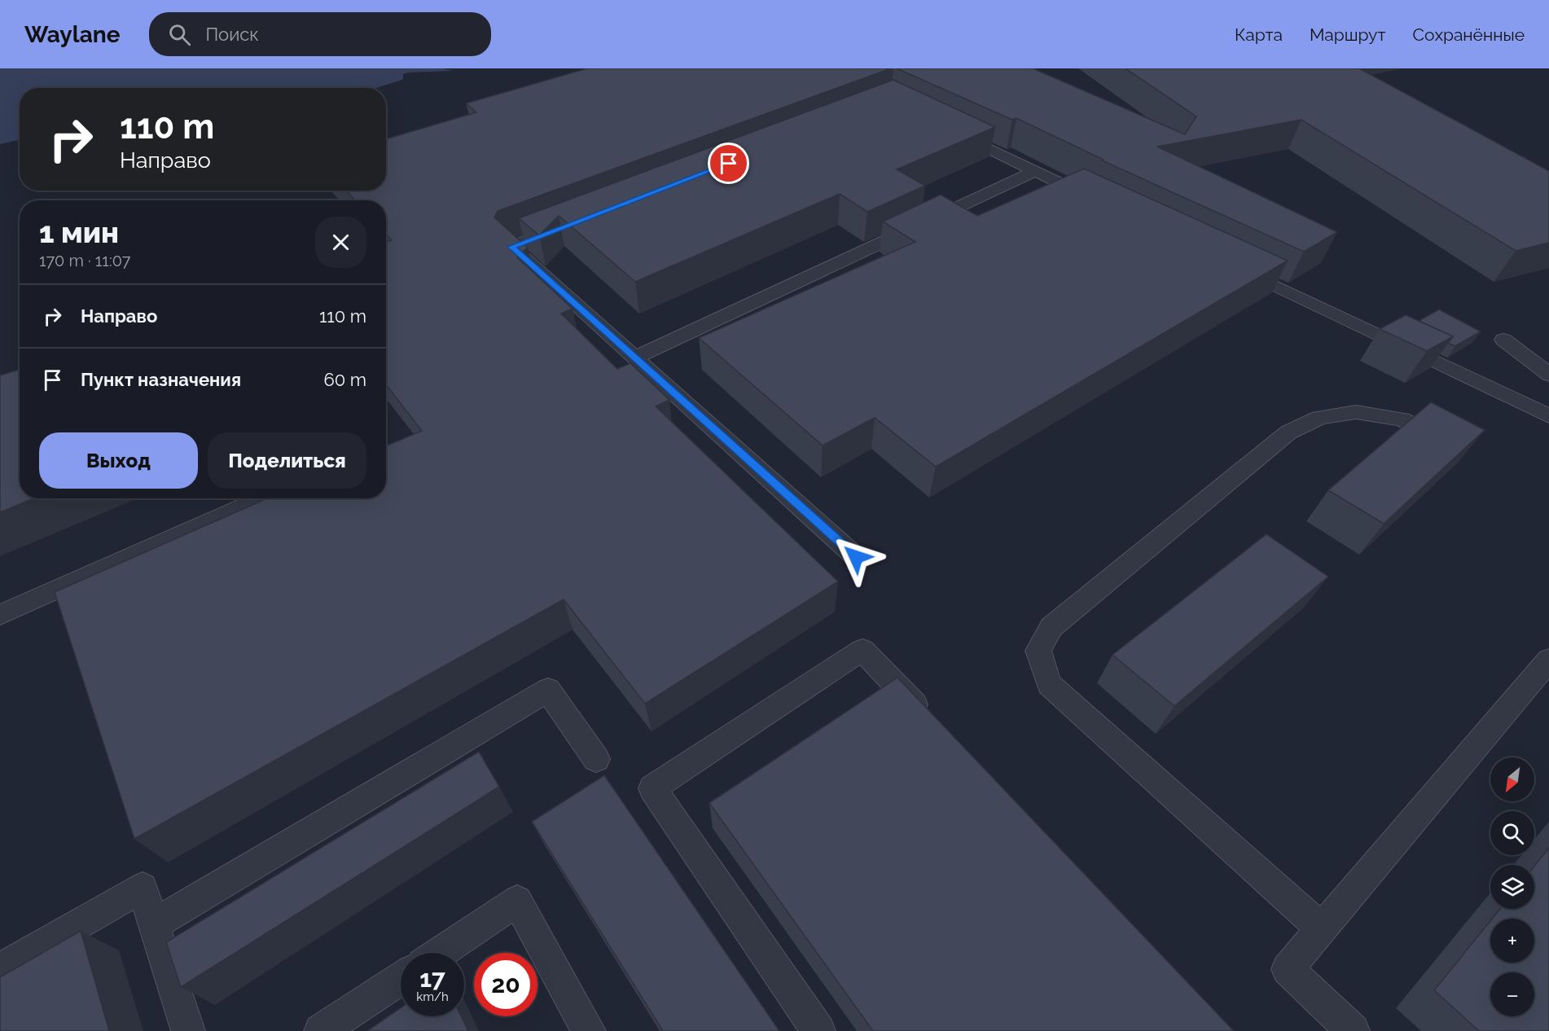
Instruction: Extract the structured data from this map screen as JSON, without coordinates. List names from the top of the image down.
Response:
{
  "north": "bottom left",
  "page": {
    "header": "Waylane",
    "search": "Поиск",
    "nav": ["Карта", "Маршрут", "Сохранённые"],
    "turn": ["110 m", "Направо"],
    "heading": ["1 мин", "170 m · 11:07"],
    "list": [
      {
        "name": "Направо",
        "value": "110 m"
      },
      {
        "name": "Пункт назначения",
        "value": "60 m"
      }
    ],
    "buttons": ["Выход", "Поделиться"],
    "map_buttons": ["+", "−"],
    "speed": "17 km/h",
    "limit": "20"
  }
}
